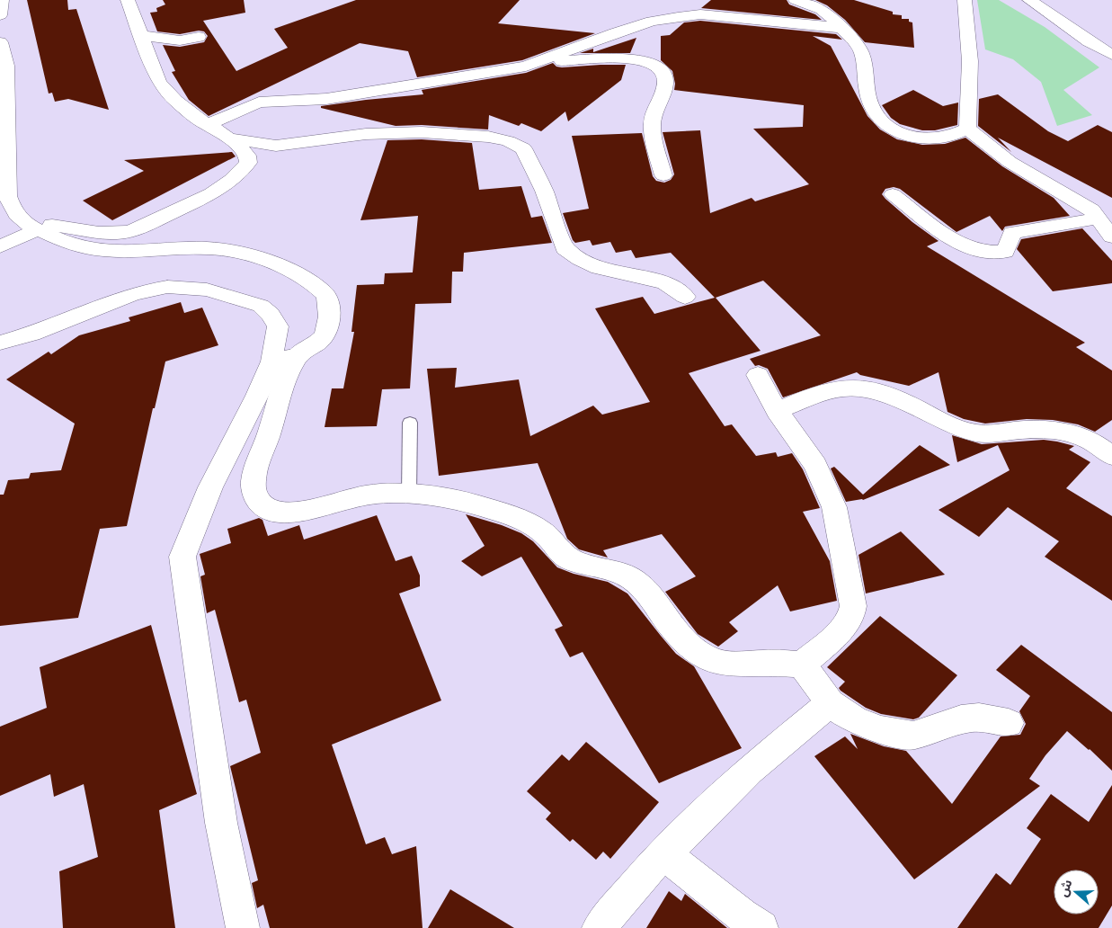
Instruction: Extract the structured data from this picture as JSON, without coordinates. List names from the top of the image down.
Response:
{
  "north": "left"
}
